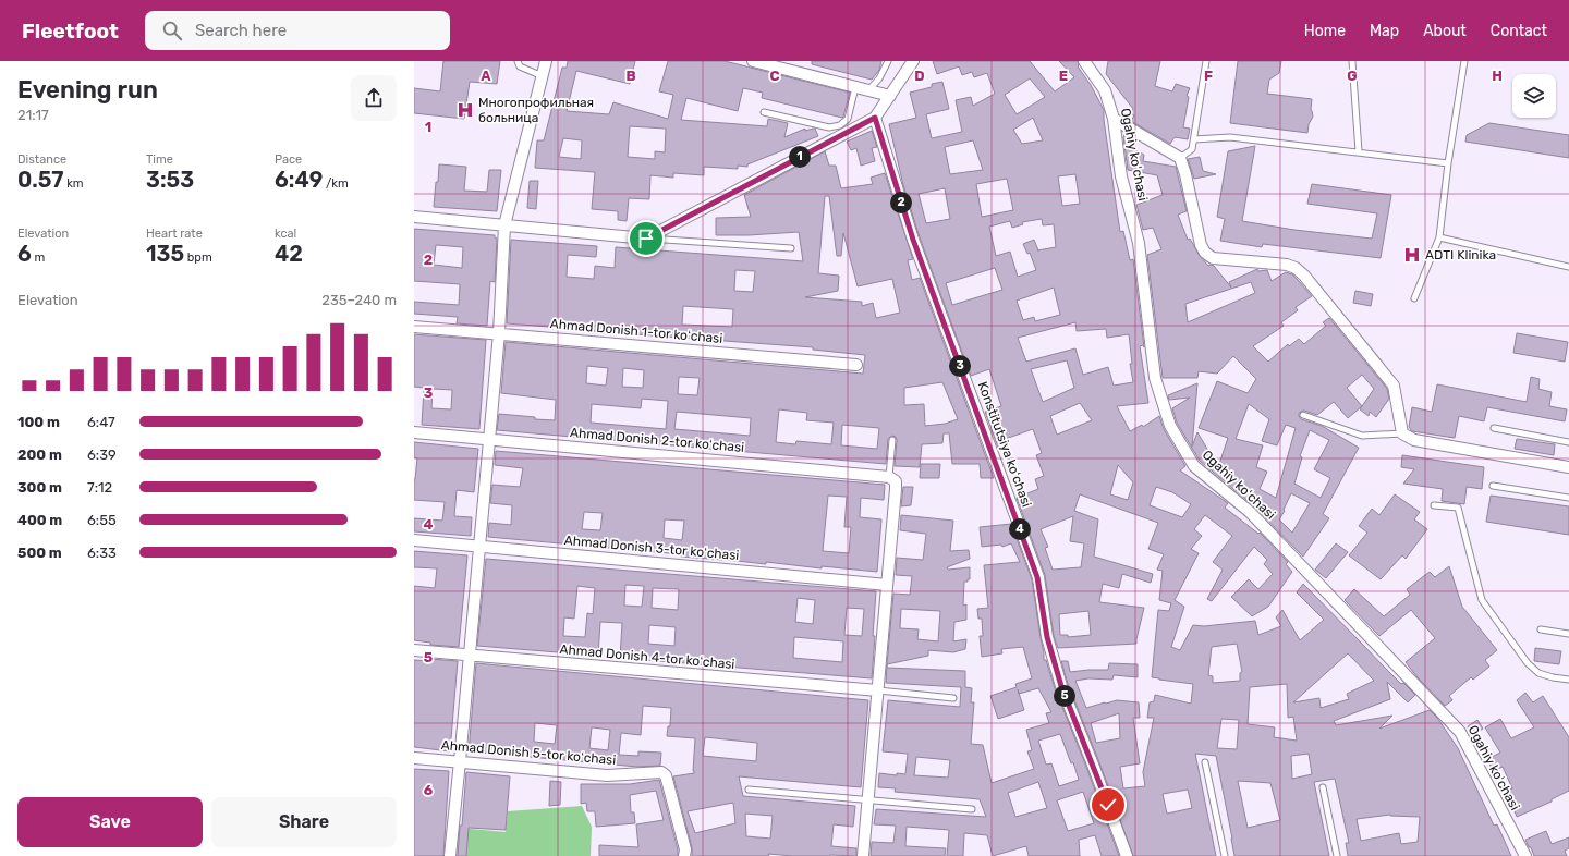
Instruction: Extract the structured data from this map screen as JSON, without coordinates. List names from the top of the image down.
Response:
{
  "streets": {
    "street": [
      "Ogahiy koʻchasi",
      "Ahmad Donish 1-tor koʻchasi",
      "Ahmad Donish 2-tor koʻchasi",
      "Konstitutsiya koʻchasi",
      "Ahmad Donish 3-tor koʻchasi",
      "Ahmad Donish 4-tor koʻchasi",
      "Ahmad Donish 5-tor koʻchasi"
    ]
  },
  "places": {
    "hospital": ["Многопрофильная больница", "ADTI Klinika"]
  },
  "page": {
    "header": "Fleetfoot",
    "search": "Search here",
    "nav": [
      "Home",
      "Map",
      "About",
      "Contact"
    ],
    "heading": ["Evening run", "21:17"],
    "stats": [
      ["Distance", "0.57 km"],
      ["Time", "3:53"],
      ["Pace", "6:49 /km"],
      ["Elevation", "6 m"],
      ["Heart rate", "135 bpm"],
      ["kcal", "42"]
    ],
    "pins": [
      "1",
      "2",
      "3",
      "4",
      "5"
    ],
    "chart": ["Elevation", "235–240 m"],
    "list": [
      {
        "name": "100 m",
        "note": "6:47"
      },
      {
        "name": "200 m",
        "note": "6:39"
      },
      {
        "name": "300 m",
        "note": "7:12"
      },
      {
        "name": "400 m",
        "note": "6:55"
      },
      {
        "name": "500 m",
        "note": "6:33"
      }
    ],
    "buttons": ["Save", "Share"]
  },
  "grid": {
    "columns": [
      "A",
      "B",
      "C",
      "D",
      "E",
      "F",
      "G",
      "H"
    ],
    "rows": [
      "1",
      "2",
      "3",
      "4",
      "5",
      "6"
    ]
  }
}
